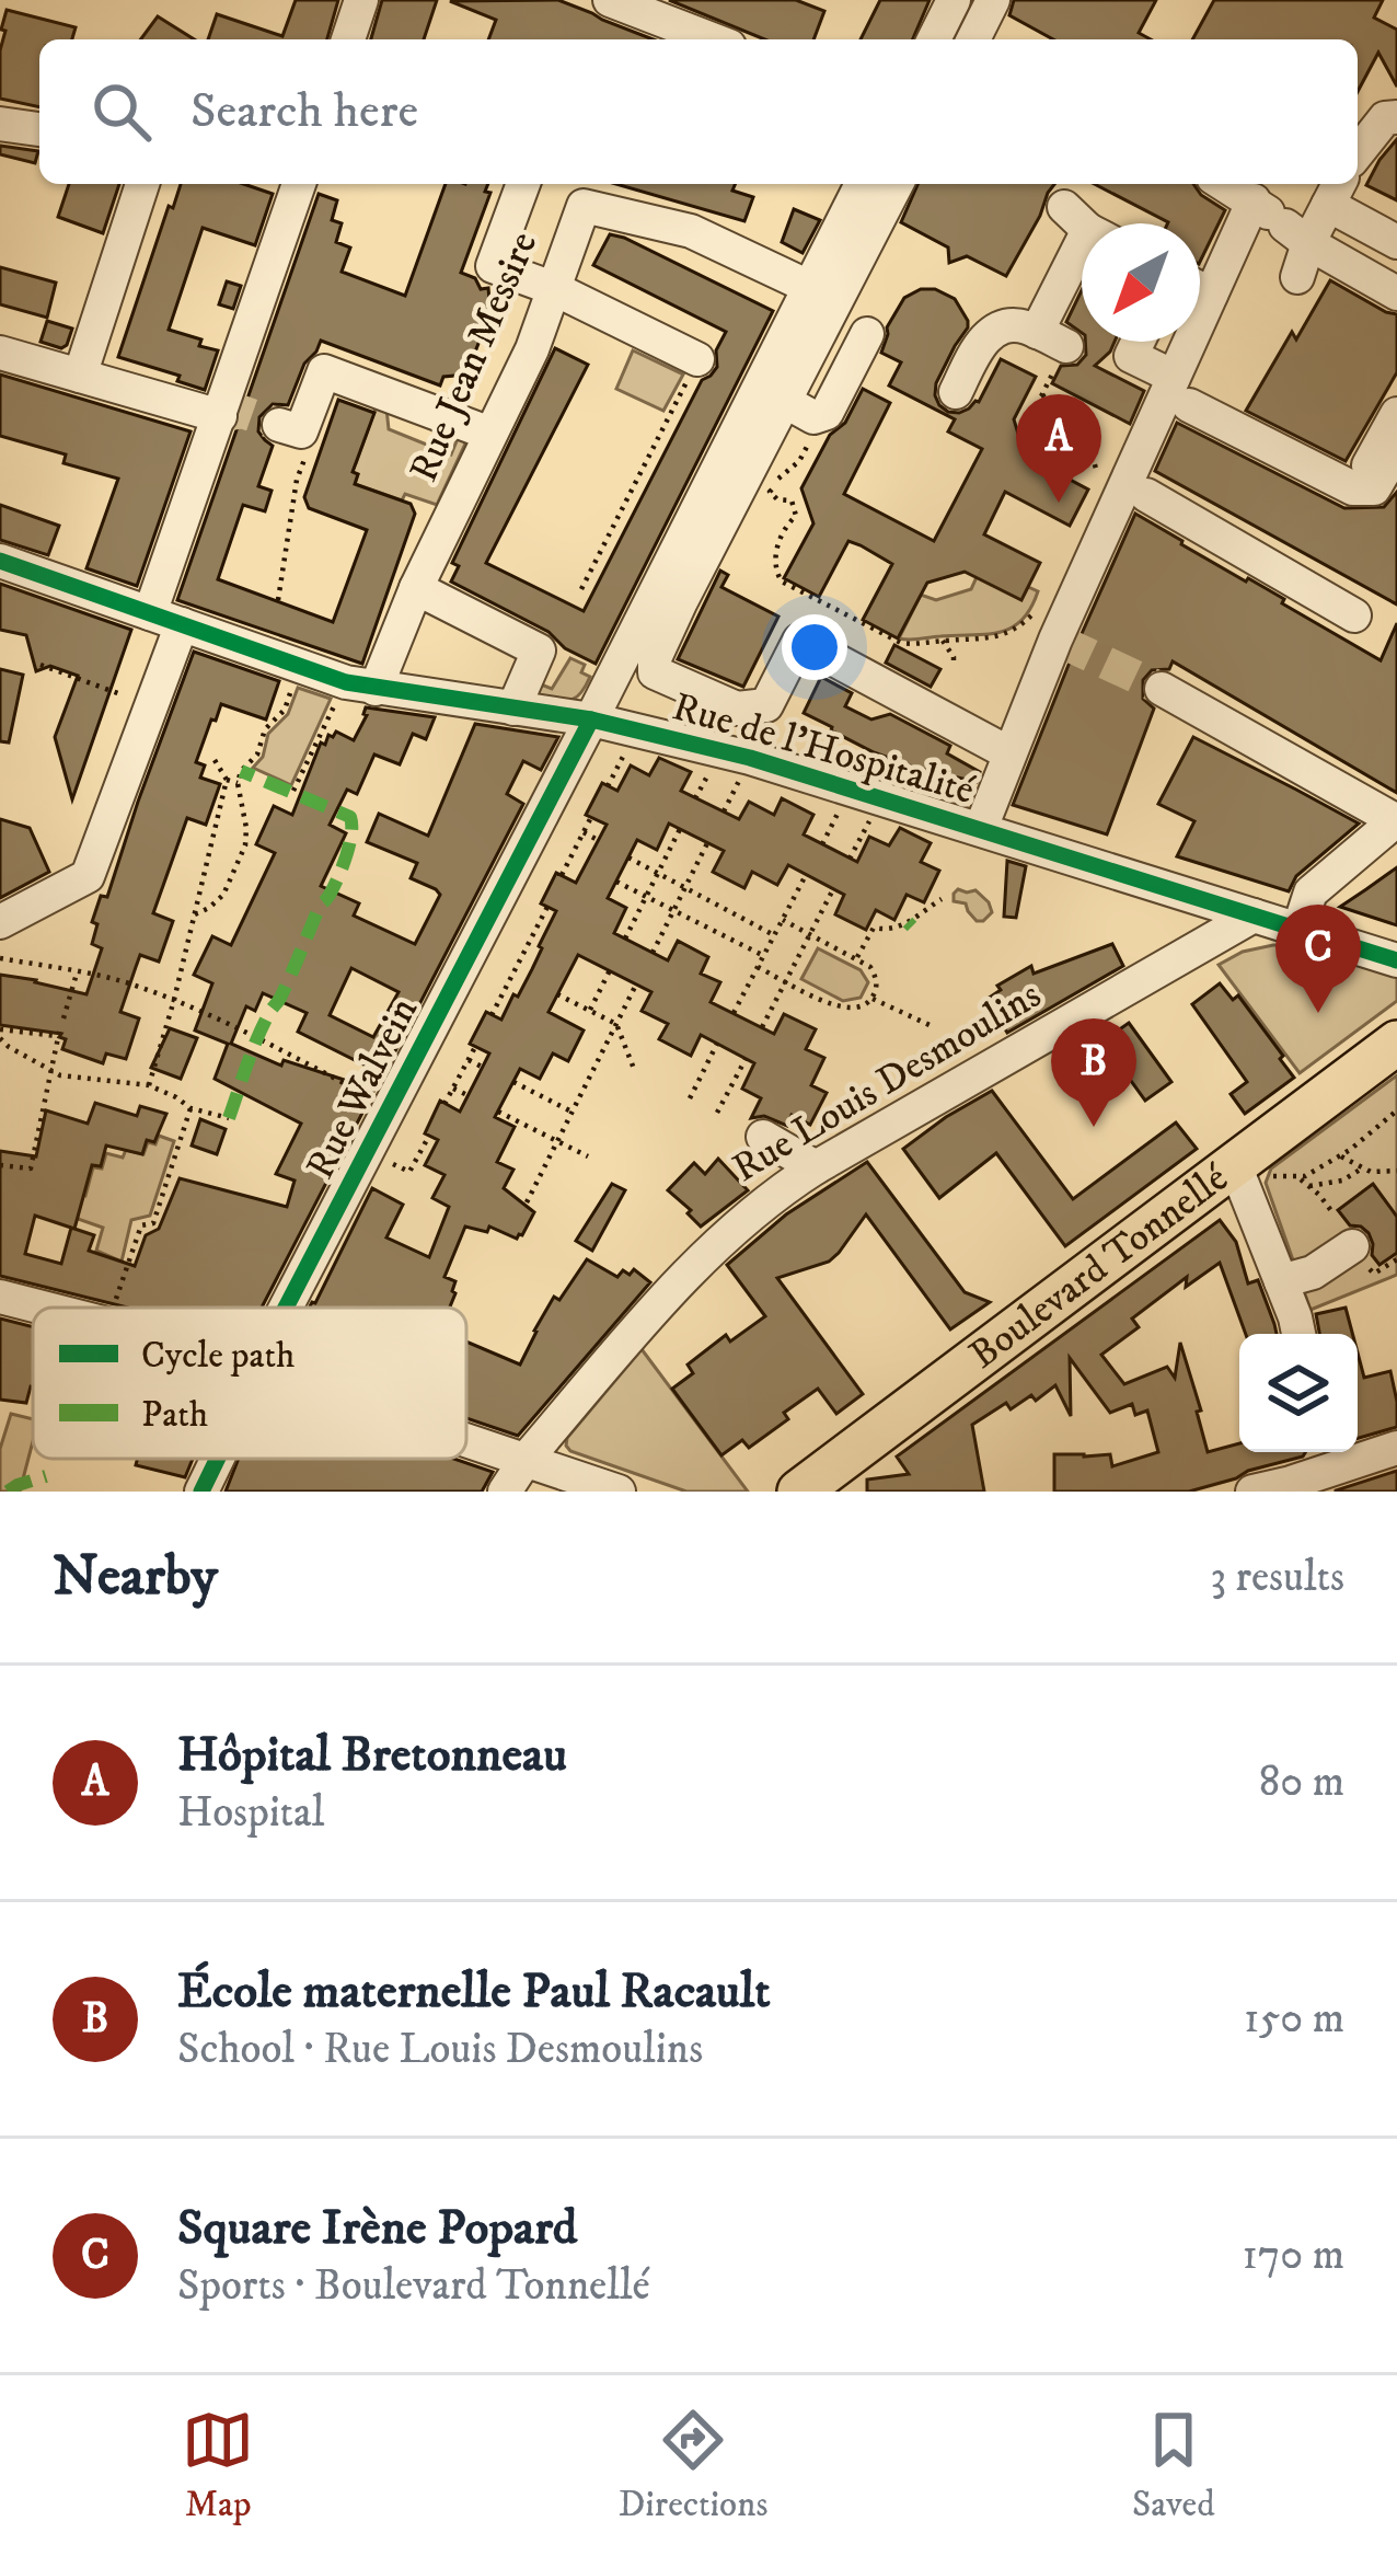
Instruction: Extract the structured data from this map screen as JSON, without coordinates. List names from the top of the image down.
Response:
{
  "streets": {
    "main road": ["Boulevard Tonnellé"],
    "street": [
      "Rue Jean Messire",
      "Rue de l'Hospitalité",
      "Rue Louis Desmoulins",
      "Rue Walvein"
    ]
  },
  "crossings": [
    ["Rue Jean Messire", "Rue de l'Hospitalité"],
    ["Rue Jean Messire", "Rue Walvein"],
    ["Rue de l'Hospitalité", "Rue Louis Desmoulins"],
    ["Rue de l'Hospitalité", "Rue Walvein"]
  ],
  "legend": ["Cycle path", "Path"],
  "north": "bottom left",
  "page": {
    "search": "Search here",
    "pins": ["A", "C", "B"],
    "heading": ["Nearby", "3 results"],
    "list": [
      {
        "mark": "A",
        "name": "Hôpital Bretonneau",
        "note": "Hospital",
        "value": "80 m"
      },
      {
        "mark": "B",
        "name": "École maternelle Paul Racault",
        "note": "School · Rue Louis Desmoulins",
        "value": "150 m"
      },
      {
        "mark": "C",
        "name": "Square Irène Popard",
        "note": "Sports · Boulevard Tonnellé",
        "value": "170 m"
      }
    ],
    "nav": ["Map", "Directions", "Saved"]
  }
}
